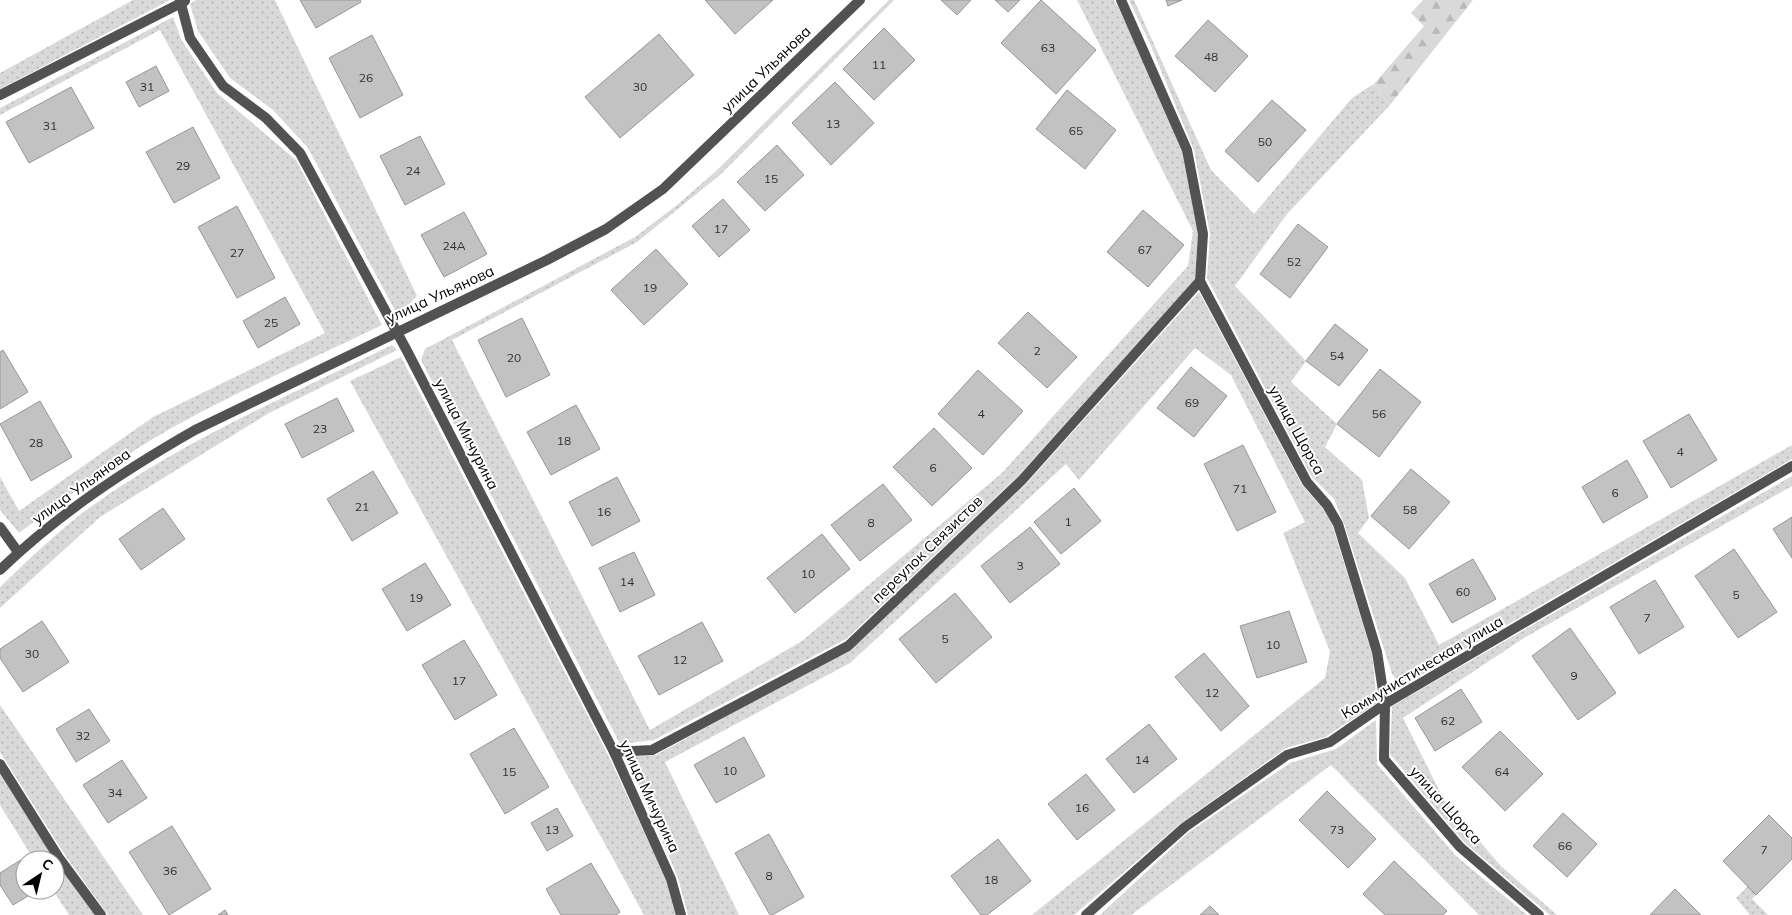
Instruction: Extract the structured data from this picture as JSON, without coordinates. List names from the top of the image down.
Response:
{
  "streets": {
    "street": [
      "улица Ульянова",
      "улица Щорса",
      "улица Мичурина",
      "переулок Связистов",
      "Коммунистическая улица"
    ]
  },
  "crossings": [
    ["улица Ульянова", "улица Мичурина"],
    ["улица Щорса", "переулок Связистов"],
    ["улица Щорса", "Коммунистическая улица"],
    ["улица Мичурина", "переулок Связистов"]
  ],
  "house_numbers": [
    "63",
    "48",
    "11",
    "26",
    "31",
    "30",
    "13",
    "31",
    "65",
    "50",
    "29",
    "24",
    "15",
    "17",
    "24А",
    "67",
    "27",
    "52",
    "19",
    "25",
    "2",
    "54",
    "20",
    "69",
    "4",
    "56",
    "23",
    "18",
    "28",
    "4",
    "6",
    "71",
    "6",
    "21",
    "58",
    "16",
    "1",
    "8",
    "3",
    "10",
    "14",
    "60",
    "5",
    "19",
    "7",
    "5",
    "10",
    "30",
    "12",
    "9",
    "17",
    "12",
    "62",
    "32",
    "14",
    "10",
    "15",
    "64",
    "34",
    "16",
    "13",
    "73",
    "66",
    "7",
    "36",
    "8",
    "18"
  ],
  "north": "top right"
}
